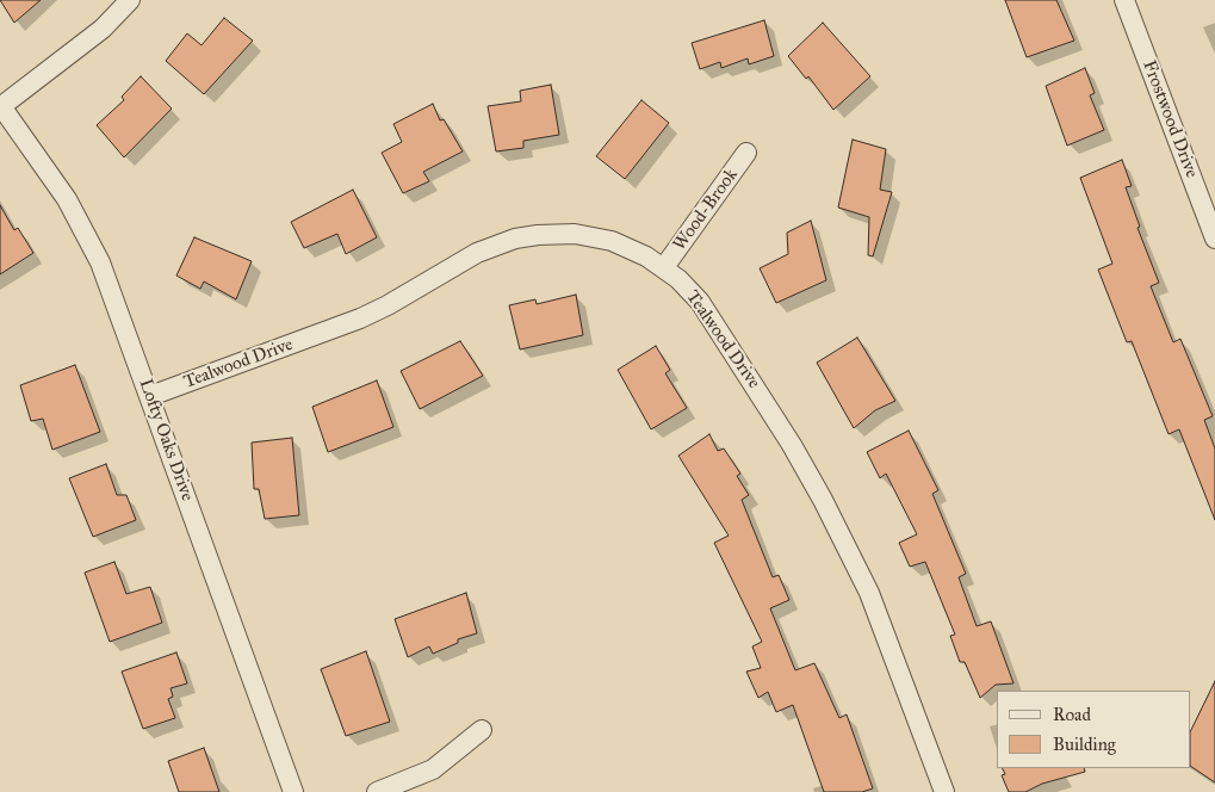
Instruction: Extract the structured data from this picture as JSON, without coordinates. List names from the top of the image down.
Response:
{
  "streets": {
    "street": [
      "Frostwood Drive",
      "Wood-Brook",
      "Tealwood Drive",
      "Lofty Oaks Drive"
    ]
  },
  "crossings": [
    ["Wood-Brook", "Tealwood Drive"],
    ["Tealwood Drive", "Lofty Oaks Drive"]
  ],
  "legend": ["Road", "Building"]
}
